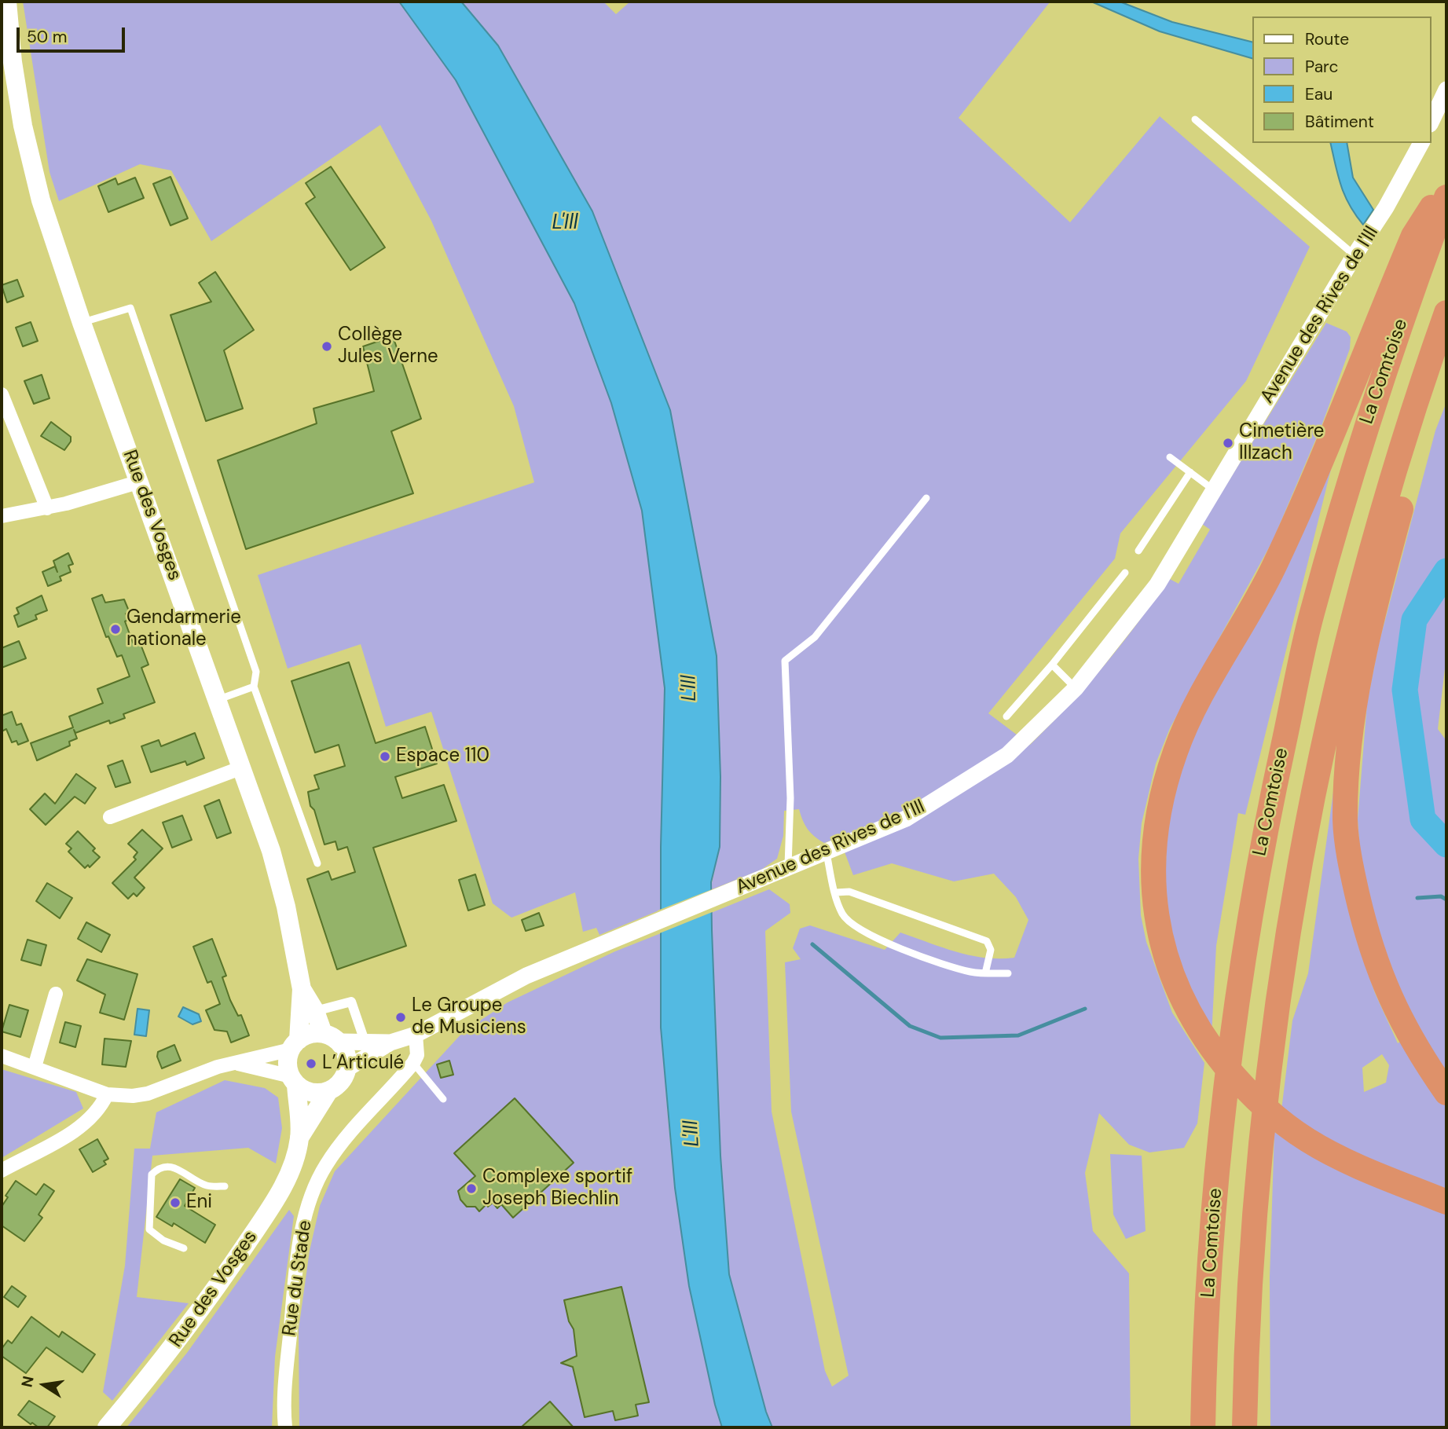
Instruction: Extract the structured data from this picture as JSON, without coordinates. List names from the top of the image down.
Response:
{
  "streets": {
    "highway": ["La Comtoise"],
    "main road": ["Rue des Vosges"],
    "street": ["Avenue des Rives de l'Ill", "Rue du Stade"]
  },
  "crossings": [
    ["Avenue des Rives de l'Ill", "Rue des Vosges"]
  ],
  "water": ["L'Ill"],
  "places": [
    "Collège Jules Verne",
    "Cimetière Illzach",
    "Gendarmerie nationale",
    "Espace 110",
    "Le Groupe de Musiciens",
    "L’Articulé",
    "Complexe sportif Joseph Biechlin",
    "Eni"
  ],
  "legend": [
    "Route",
    "Parc",
    "Eau",
    "Bâtiment"
  ],
  "scale_bar": "50 m",
  "north": "left"
}
